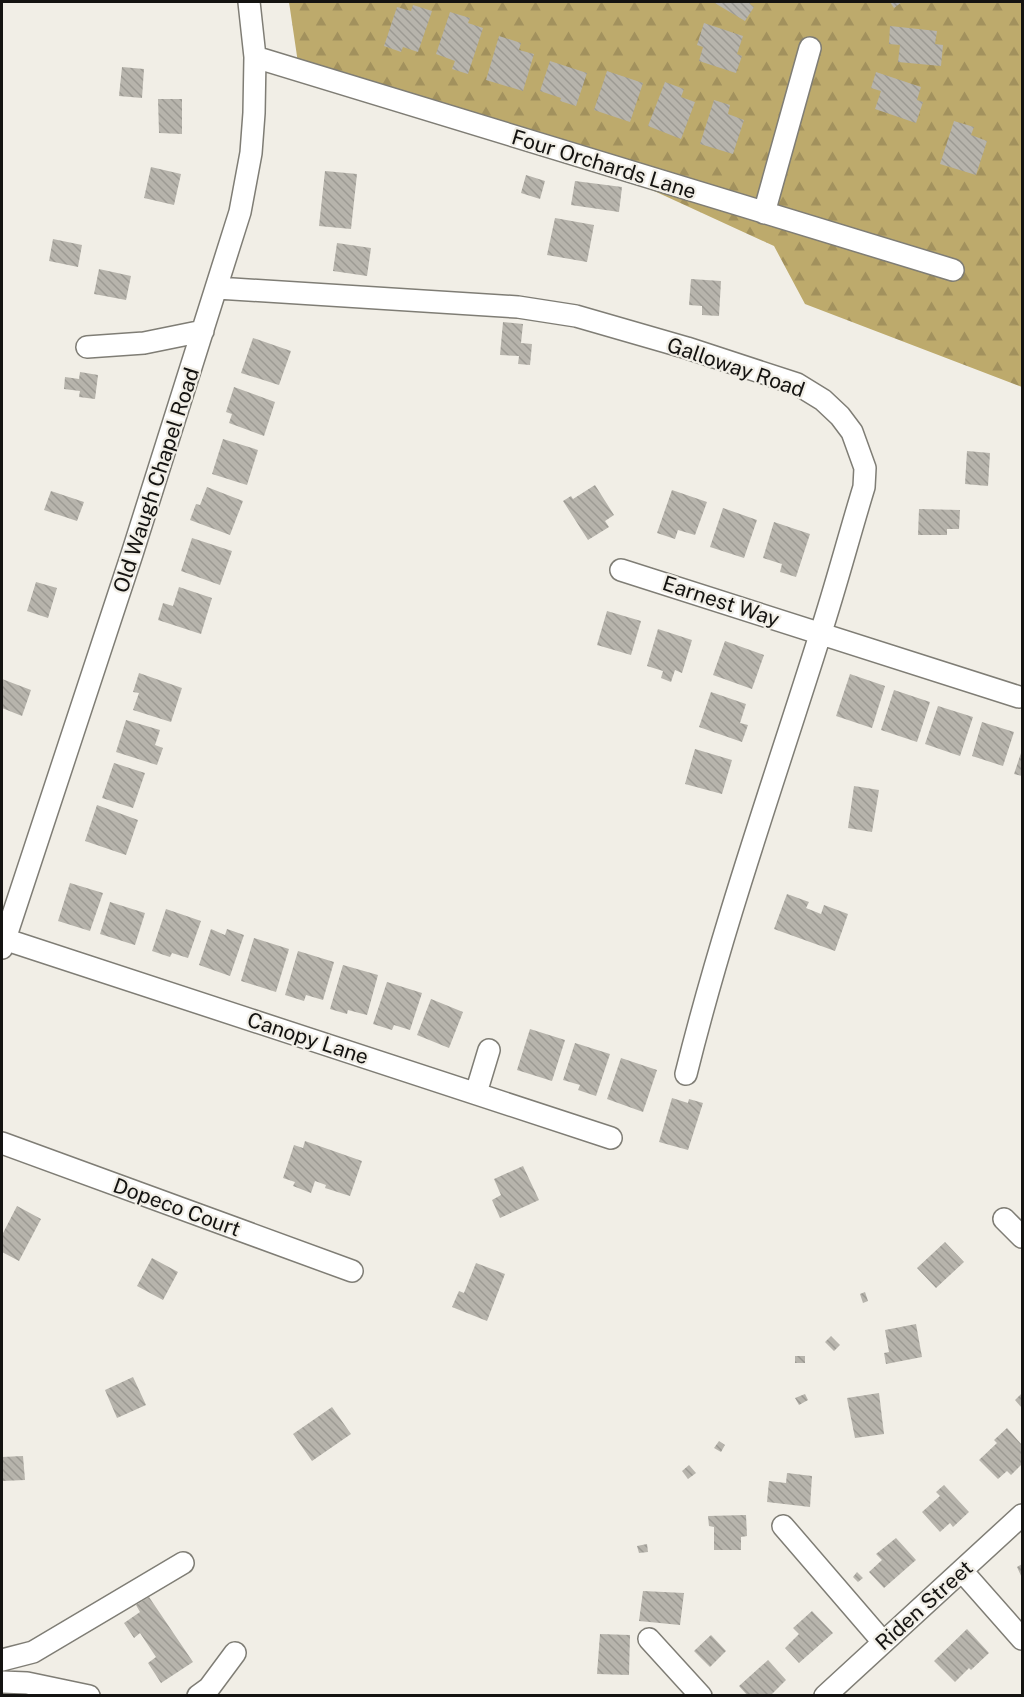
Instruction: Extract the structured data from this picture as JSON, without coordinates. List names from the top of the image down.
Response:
{
  "streets": {
    "street": [
      "Four Orchards Lane",
      "Galloway Road",
      "Old Waugh Chapel Road",
      "Earnest Way",
      "Canopy Lane",
      "Dopeco Court",
      "Riden Street"
    ]
  },
  "crossings": [
    ["Four Orchards Lane", "Old Waugh Chapel Road"],
    ["Galloway Road", "Old Waugh Chapel Road"],
    ["Galloway Road", "Earnest Way"],
    ["Old Waugh Chapel Road", "Canopy Lane"]
  ]
}
